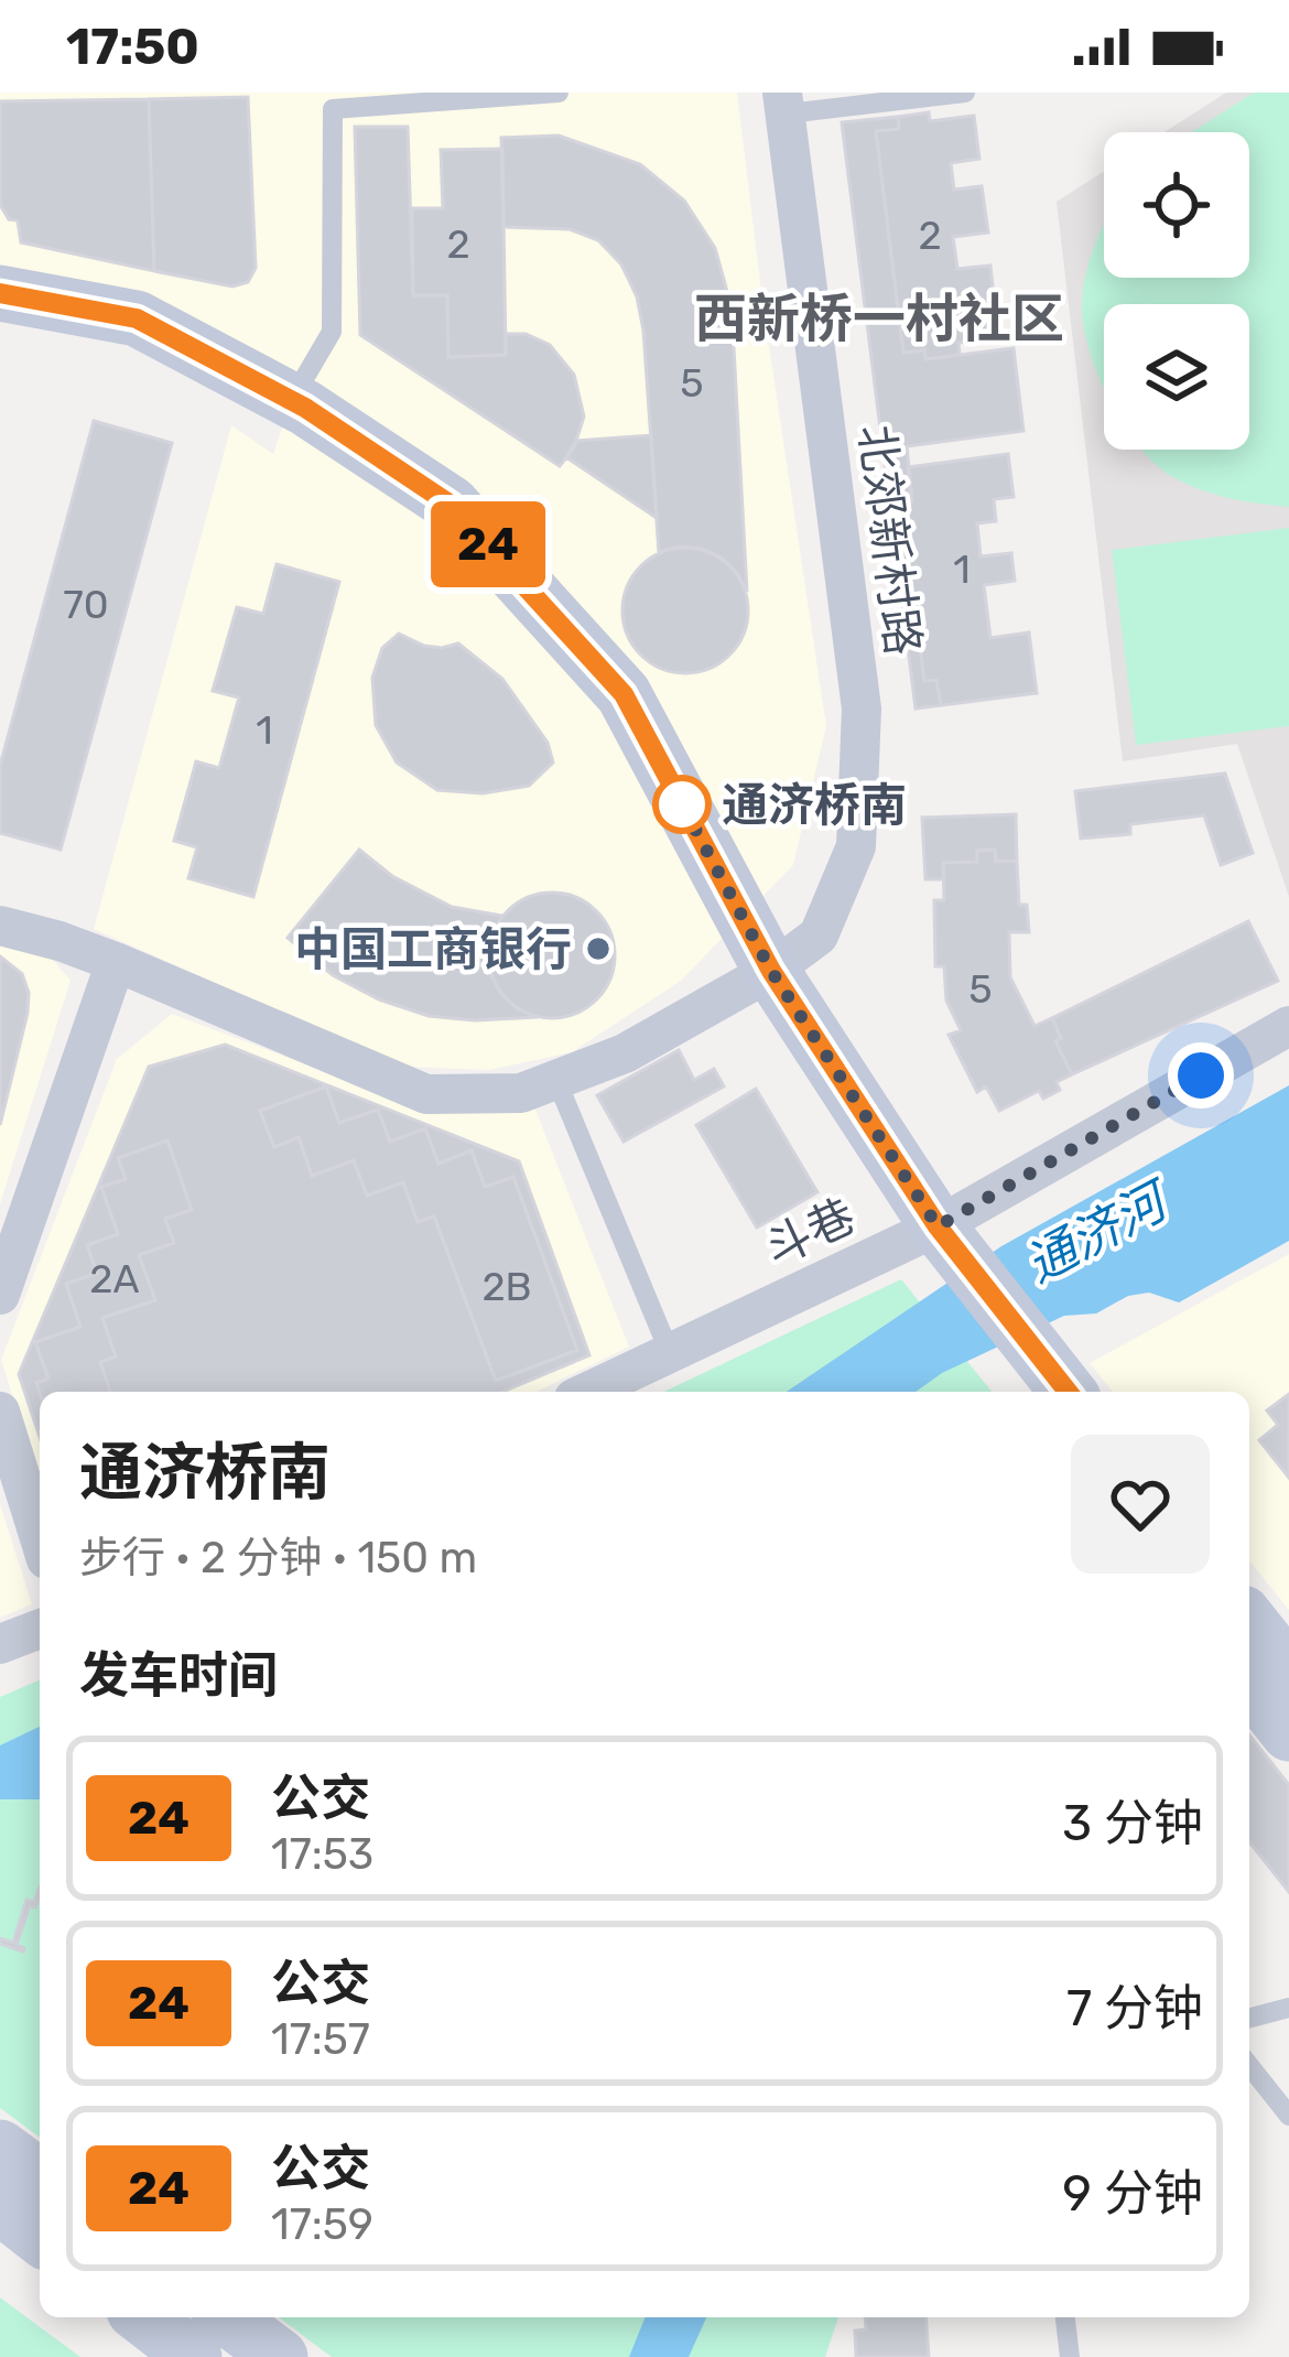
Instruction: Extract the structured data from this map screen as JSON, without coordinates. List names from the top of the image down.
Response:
{
  "streets": {
    "street": ["北郊新村路", "斗巷"]
  },
  "districts": ["西新桥一村社区"],
  "water": ["通济河"],
  "places": ["通济桥南", "中国工商银行"],
  "lines": ["bus line 24"],
  "house_numbers": [
    "2",
    "2",
    "5",
    "1",
    "70",
    "1",
    "5",
    "2A",
    "2B"
  ],
  "page": {
    "status": "17:50",
    "on_map": "24",
    "heading": [
      ["通济桥南", "步行 · 2 分钟 · 150 m"],
      "发车时间"
    ],
    "list": [
      {
        "mark": "24",
        "name": "公交",
        "note": "17:53",
        "value": "3 分钟"
      },
      {
        "mark": "24",
        "name": "公交",
        "note": "17:57",
        "value": "7 分钟"
      },
      {
        "mark": "24",
        "name": "公交",
        "note": "17:59",
        "value": "9 分钟"
      }
    ]
  }
}
